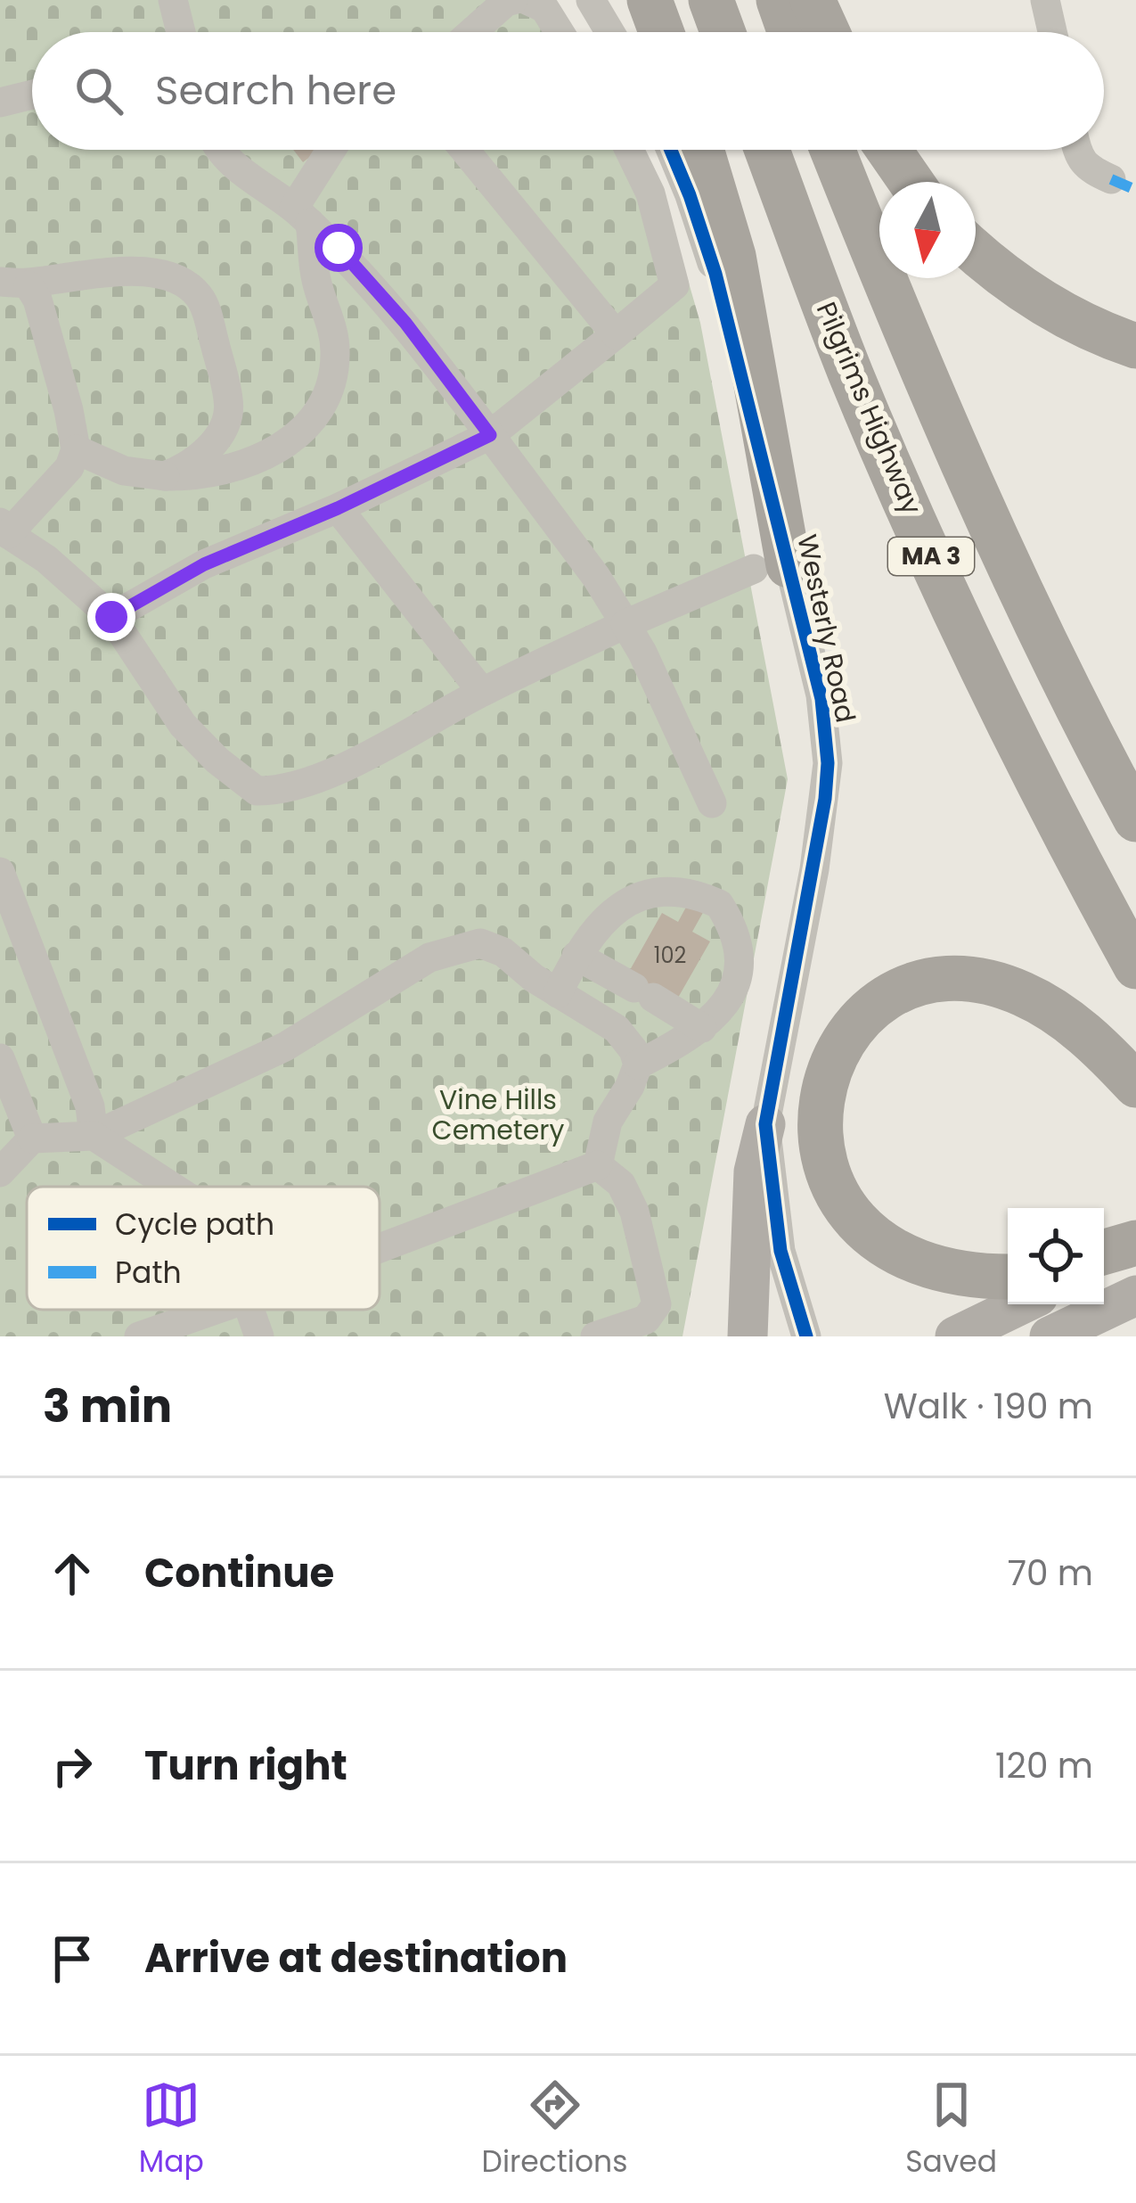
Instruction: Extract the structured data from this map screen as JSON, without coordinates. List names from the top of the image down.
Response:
{
  "streets": {
    "highway": ["Pilgrims Highway", "MA 3"],
    "street": ["Westerly Road"]
  },
  "parks": ["Vine Hills Cemetery"],
  "house_numbers": ["102"],
  "legend": ["Cycle path", "Path"],
  "north": "bottom",
  "page": {
    "search": "Search here",
    "heading": ["3 min", "Walk · 190 m"],
    "list": [
      ["Continue", "70 m"],
      ["Turn right", "120 m"],
      "Arrive at destination"
    ],
    "nav": ["Map", "Directions", "Saved"]
  }
}
